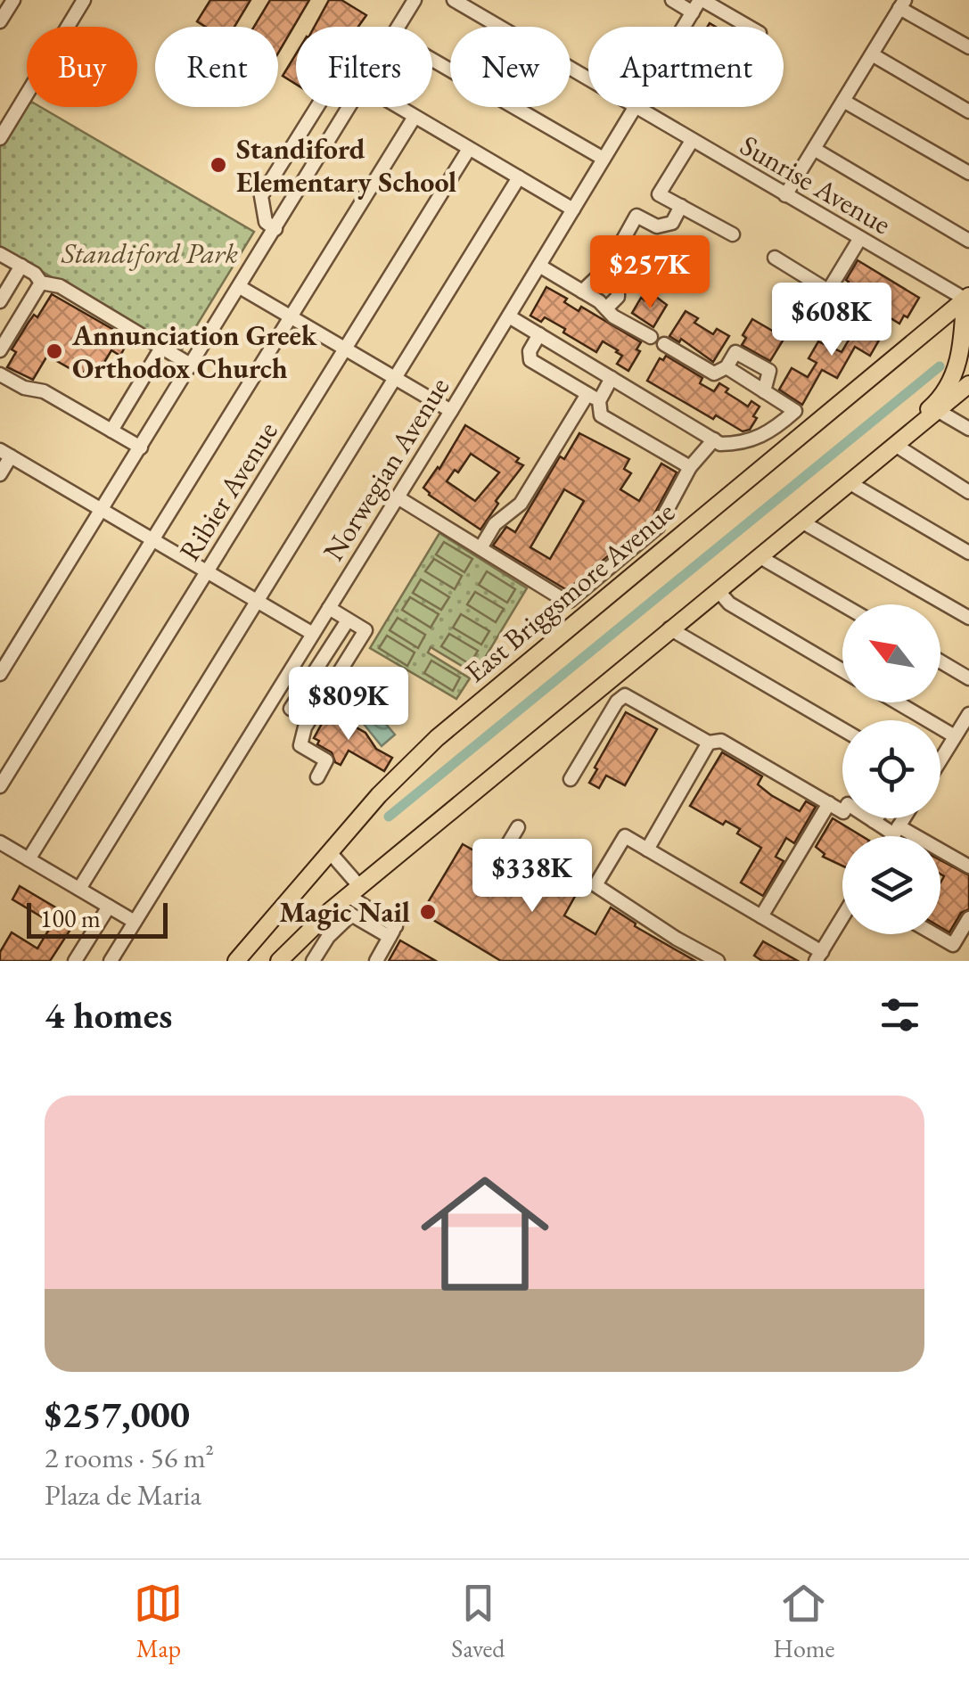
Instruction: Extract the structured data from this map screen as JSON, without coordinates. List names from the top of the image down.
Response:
{
  "streets": {
    "main road": ["East Briggsmore Avenue"],
    "street": ["Sunrise Avenue", "Norwegian Avenue", "Ribier Avenue"]
  },
  "crossings": [
    ["Sunrise Avenue", "Norwegian Avenue"],
    ["Sunrise Avenue", "East Briggsmore Avenue"]
  ],
  "parks": ["Standiford Park"],
  "places": ["Standiford Elementary School", "Annunciation Greek Orthodox Church", "Magic Nail"],
  "scale_bar": "100 m",
  "north": "top left",
  "page": {
    "chip": [
      "Buy",
      "Rent",
      "Filters",
      "New",
      "Apartment"
    ],
    "price": [
      "$257K",
      "$608K",
      "$809K",
      "$338K"
    ],
    "scale": "100 m",
    "heading": "4 homes",
    "list": [
      {
        "name": "$257,000",
        "note": "2 rooms · 56 m² · Plaza de Maria"
      }
    ],
    "tabs": ["Map", "Saved", "Home"]
  }
}
